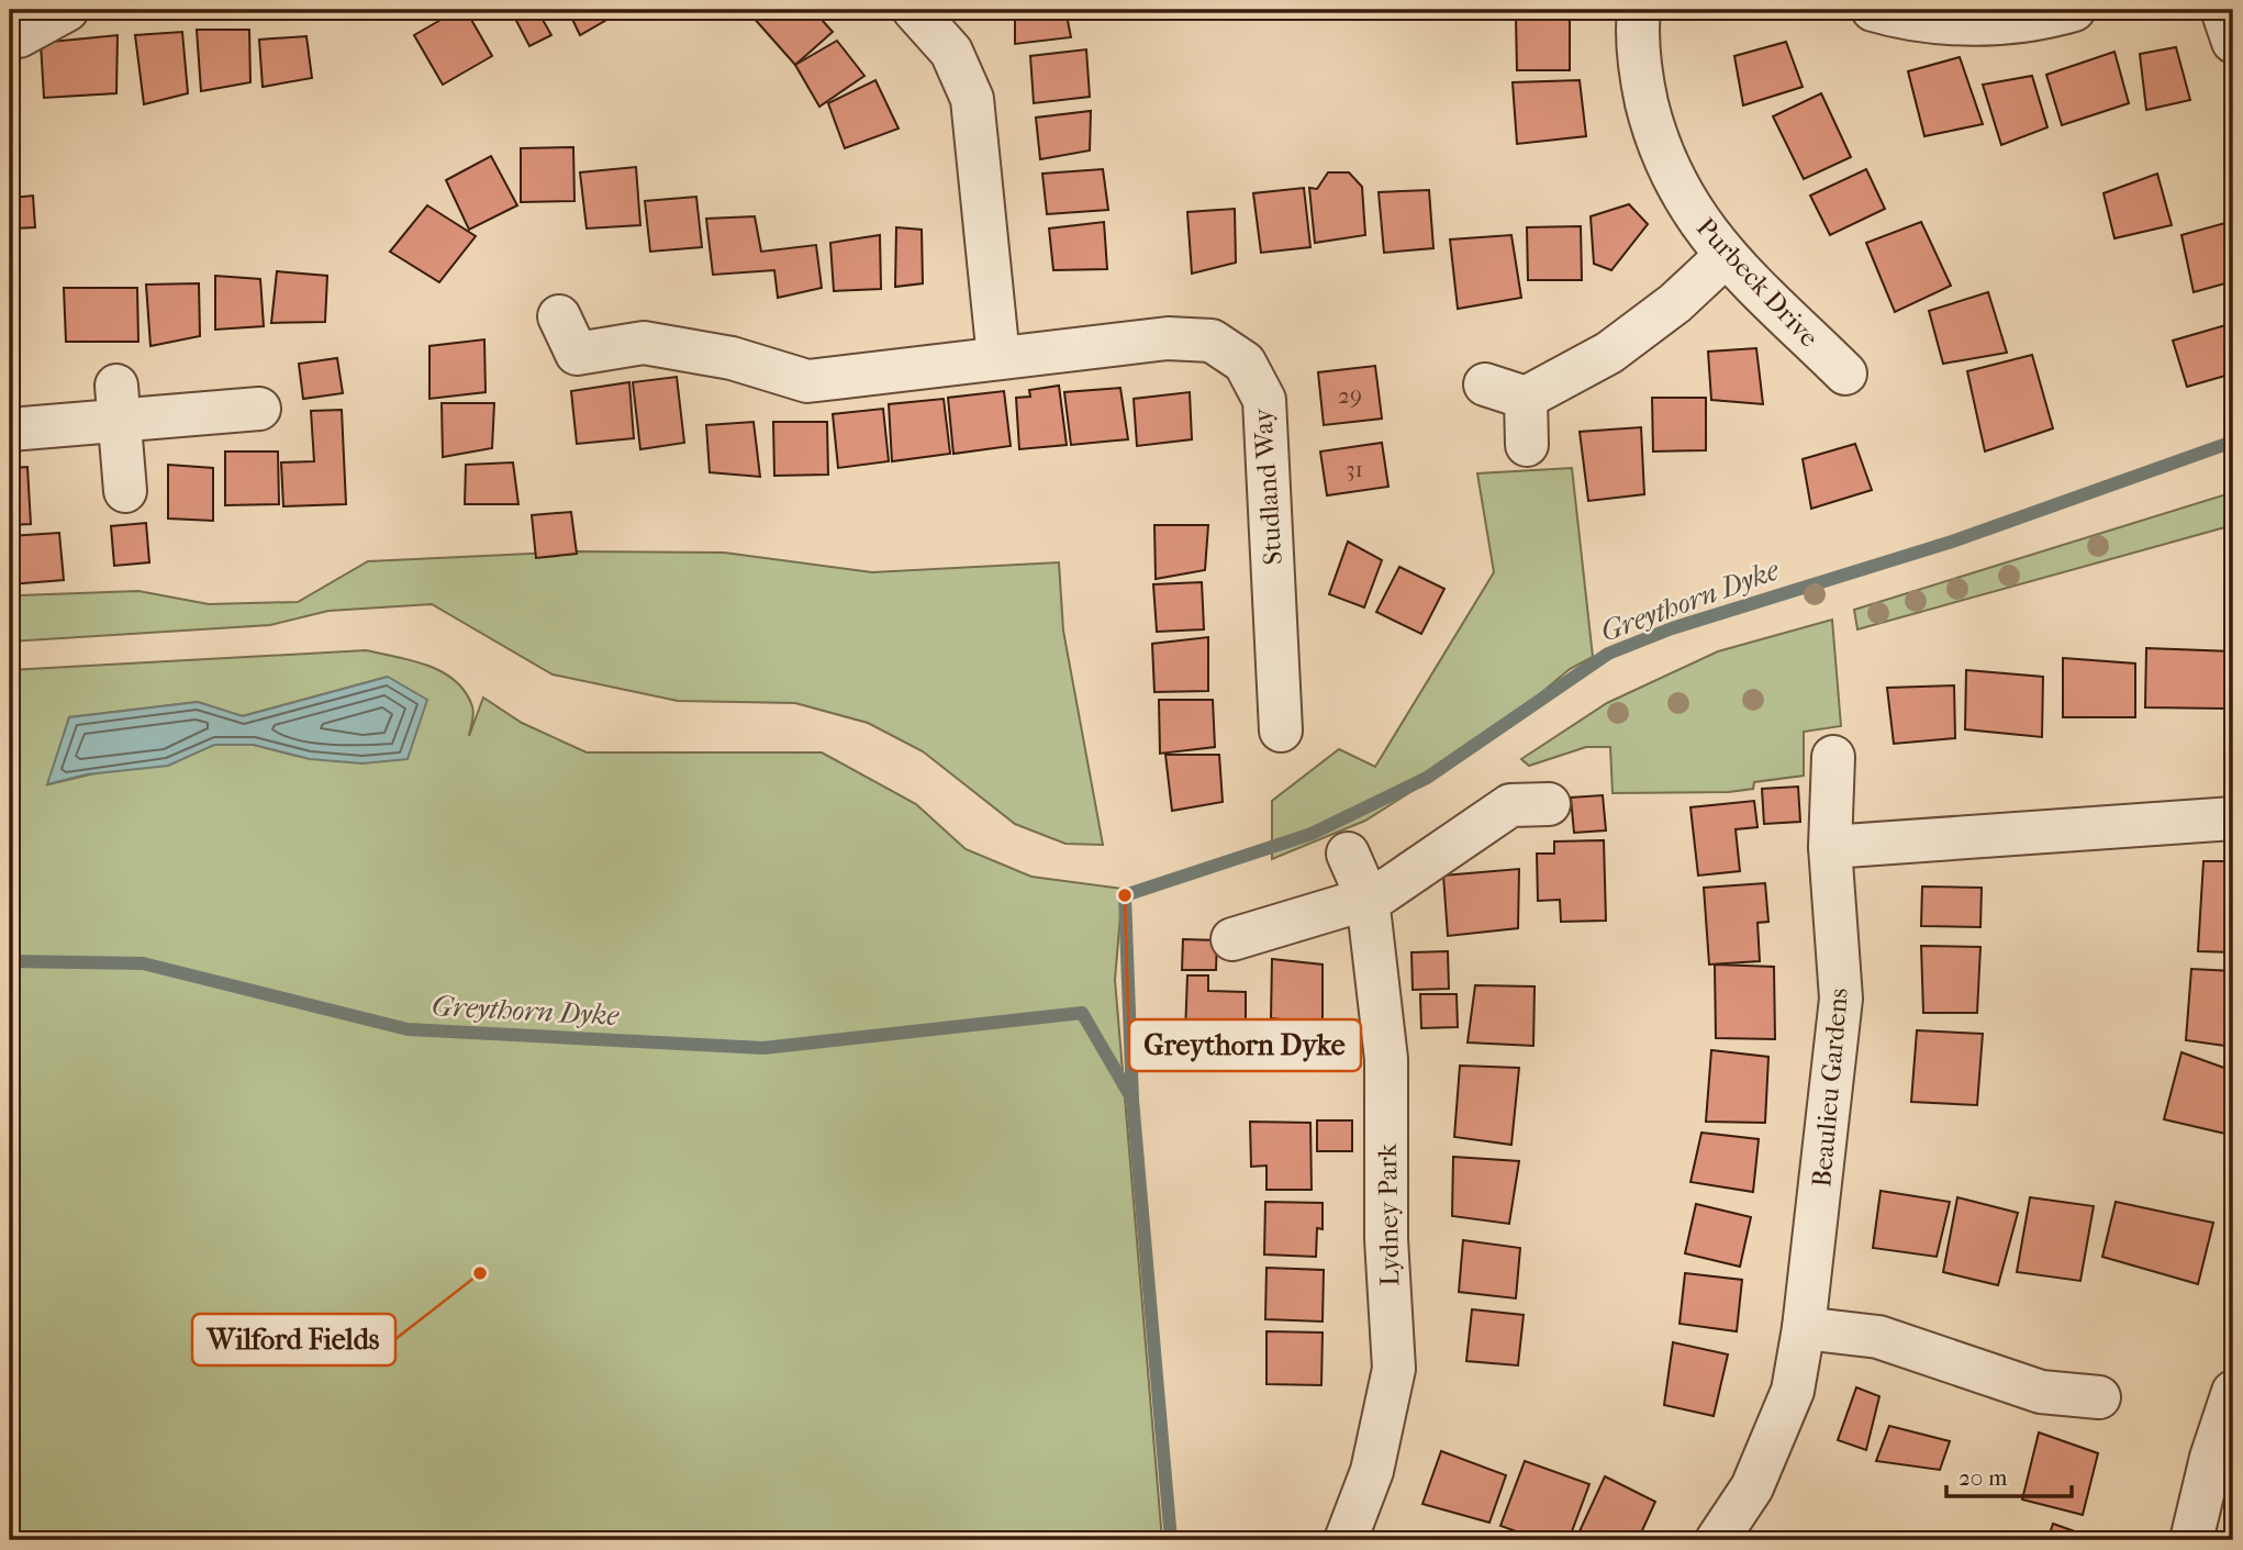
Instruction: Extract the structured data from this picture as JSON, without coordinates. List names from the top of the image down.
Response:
{
  "streets": {
    "street": [
      "Purbeck Drive",
      "Studland Way",
      "Beaulieu Gardens",
      "Lydney Park"
    ]
  },
  "water": ["Greythorn Dyke"],
  "places": ["Greythorn Dyke", "Wilford Fields"],
  "house_numbers": ["29", "31"],
  "scale_bar": "20 m"
}
